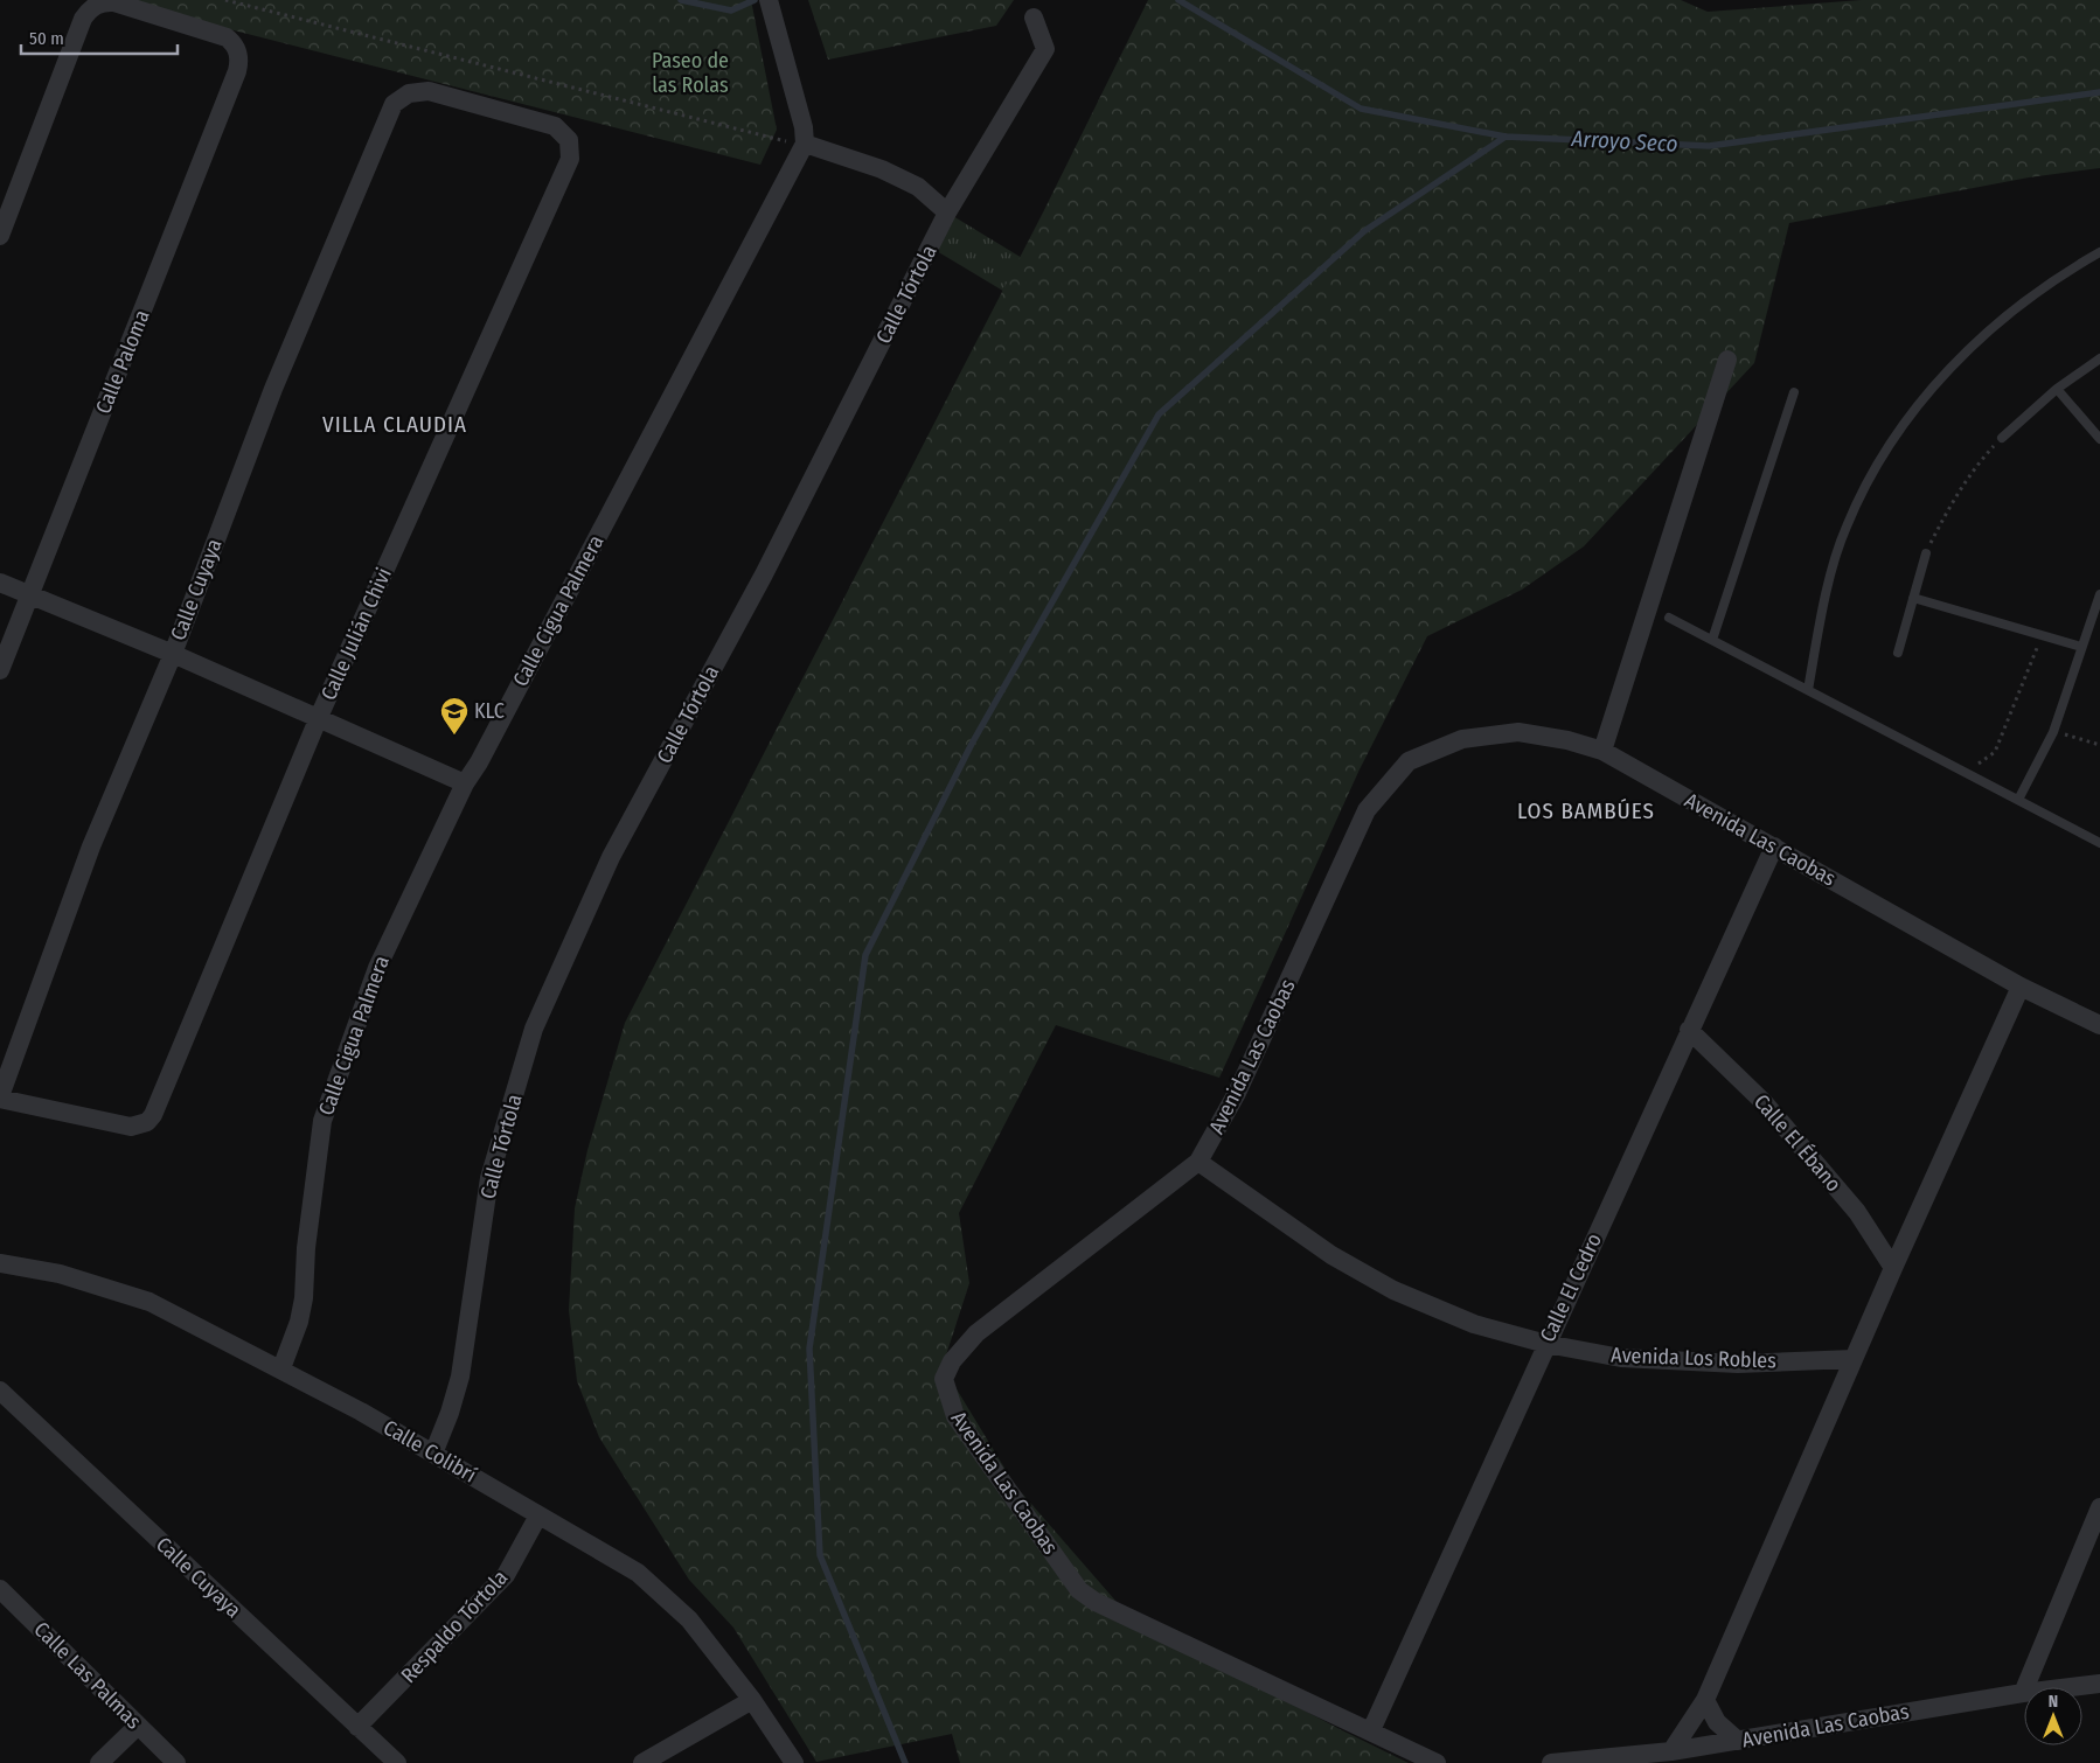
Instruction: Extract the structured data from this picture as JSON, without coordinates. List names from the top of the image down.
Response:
{
  "streets": {
    "street": [
      "Calle Tórtola",
      "Calle Paloma",
      "Calle Cuyaya",
      "Calle Cigua Palmera",
      "Calle Julián Chivi",
      "Avenida Las Caobas",
      "Calle El Ébano",
      "Calle El Cedro",
      "Avenida Los Robles",
      "Calle Colibrí",
      "Respaldo Tórtola",
      "Calle Las Palmas"
    ]
  },
  "crossings": [
    ["Calle Tórtola", "Calle Colibrí"],
    ["Calle Cuyaya", "Calle Julián Chivi"],
    ["Calle Cuyaya", "Respaldo Tórtola"],
    ["Calle Cigua Palmera", "Calle Colibrí"],
    ["Avenida Las Caobas", "Calle El Cedro"],
    ["Avenida Las Caobas", "Avenida Los Robles"],
    ["Calle El Ébano", "Calle El Cedro"],
    ["Calle El Cedro", "Avenida Los Robles"],
    ["Calle Colibrí", "Respaldo Tórtola"]
  ],
  "districts": ["VILLA CLAUDIA", "LOS BAMBÚES"],
  "water": ["Arroyo Seco"],
  "parks": ["Paseo de las Rolas"],
  "places": {
    "school or university": ["KLC"]
  },
  "scale_bar": "50 m",
  "north": "top"
}
